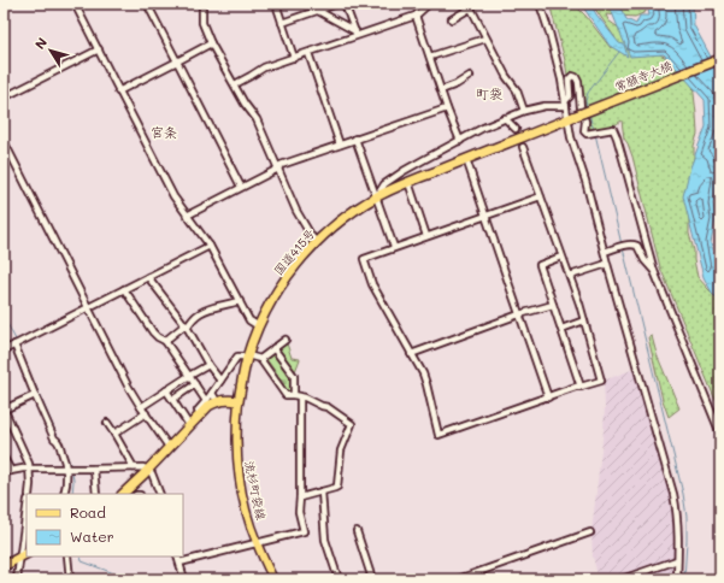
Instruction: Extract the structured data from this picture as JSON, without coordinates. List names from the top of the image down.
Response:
{
  "streets": {
    "highway": ["常願寺大橋", "国道415号"],
    "main road": ["流杉町袋線"]
  },
  "crossings": [
    ["常願寺大橋", "国道415号"],
    ["国道415号", "流杉町袋線"]
  ],
  "districts": ["町袋", "宮条"],
  "legend": ["Road", "Water"],
  "north": "top left"
}
